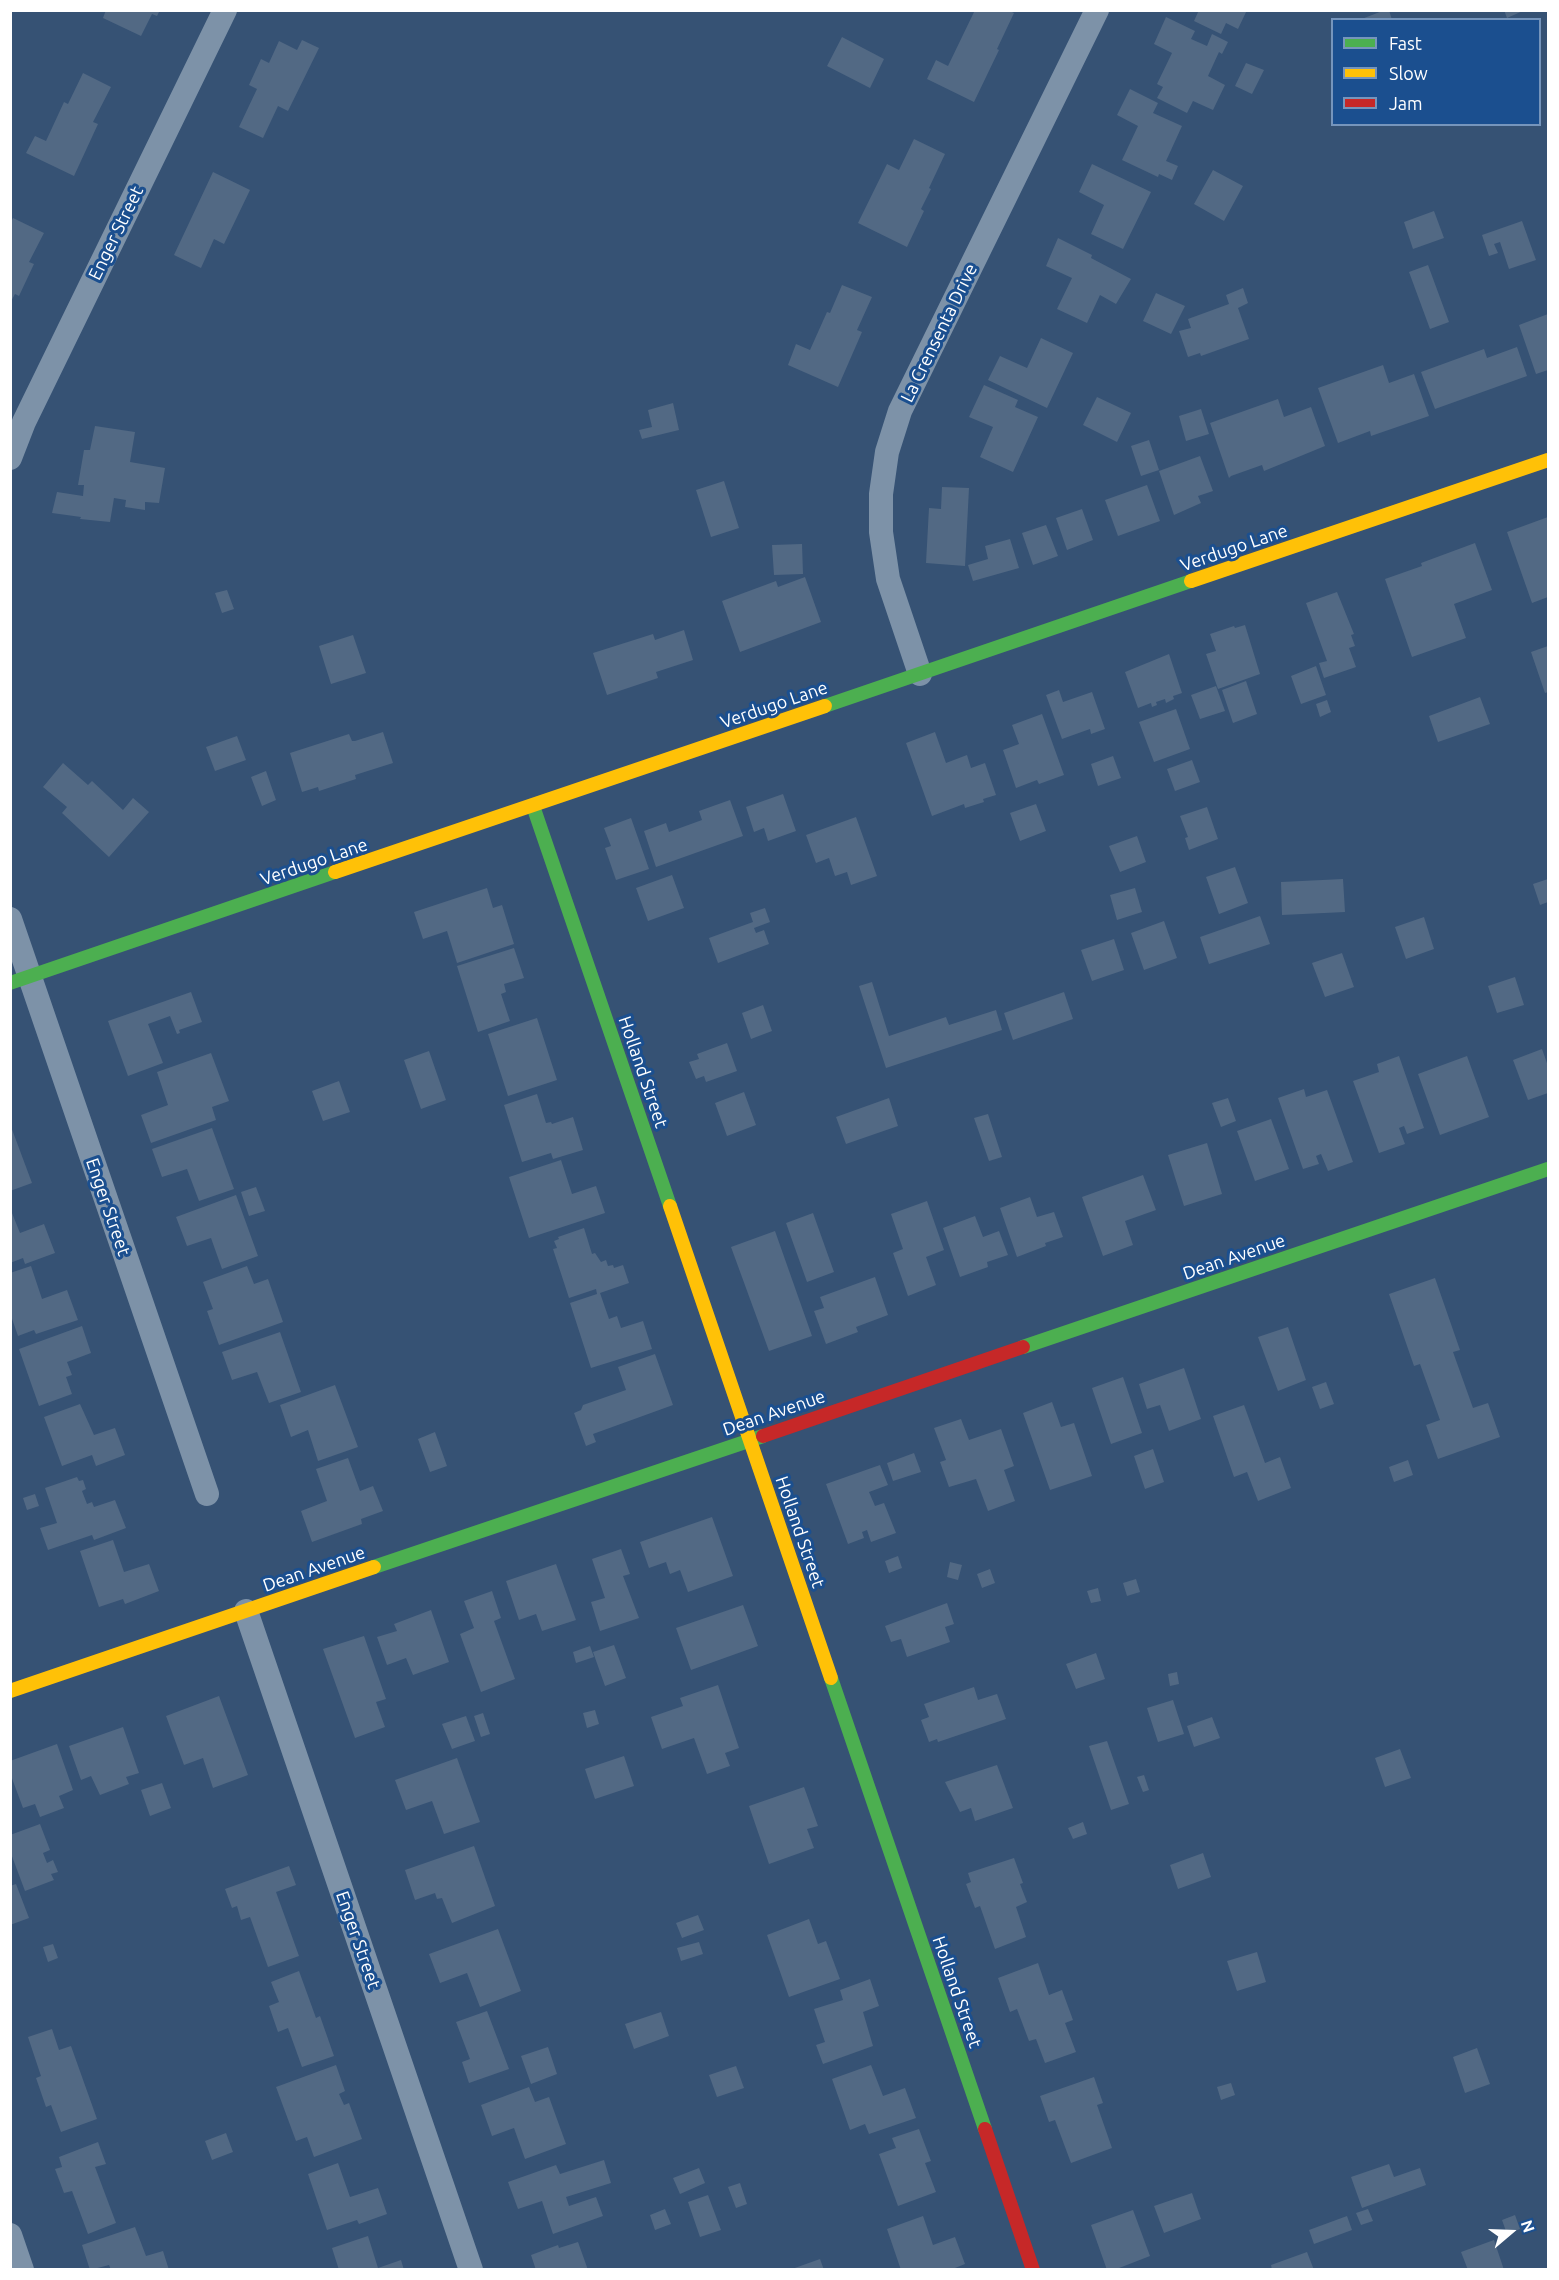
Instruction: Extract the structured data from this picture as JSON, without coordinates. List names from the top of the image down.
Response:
{
  "streets": {
    "street": [
      "Enger Street",
      "La Crensenta Drive",
      "Verdugo Lane",
      "Holland Street",
      "Dean Avenue"
    ]
  },
  "crossings": [
    ["Enger Street", "Verdugo Lane"],
    ["Enger Street", "Dean Avenue"],
    ["La Crensenta Drive", "Verdugo Lane"],
    ["Verdugo Lane", "Holland Street"],
    ["Holland Street", "Dean Avenue"]
  ],
  "legend": ["Fast", "Slow", "Jam"],
  "north": "right"
}
